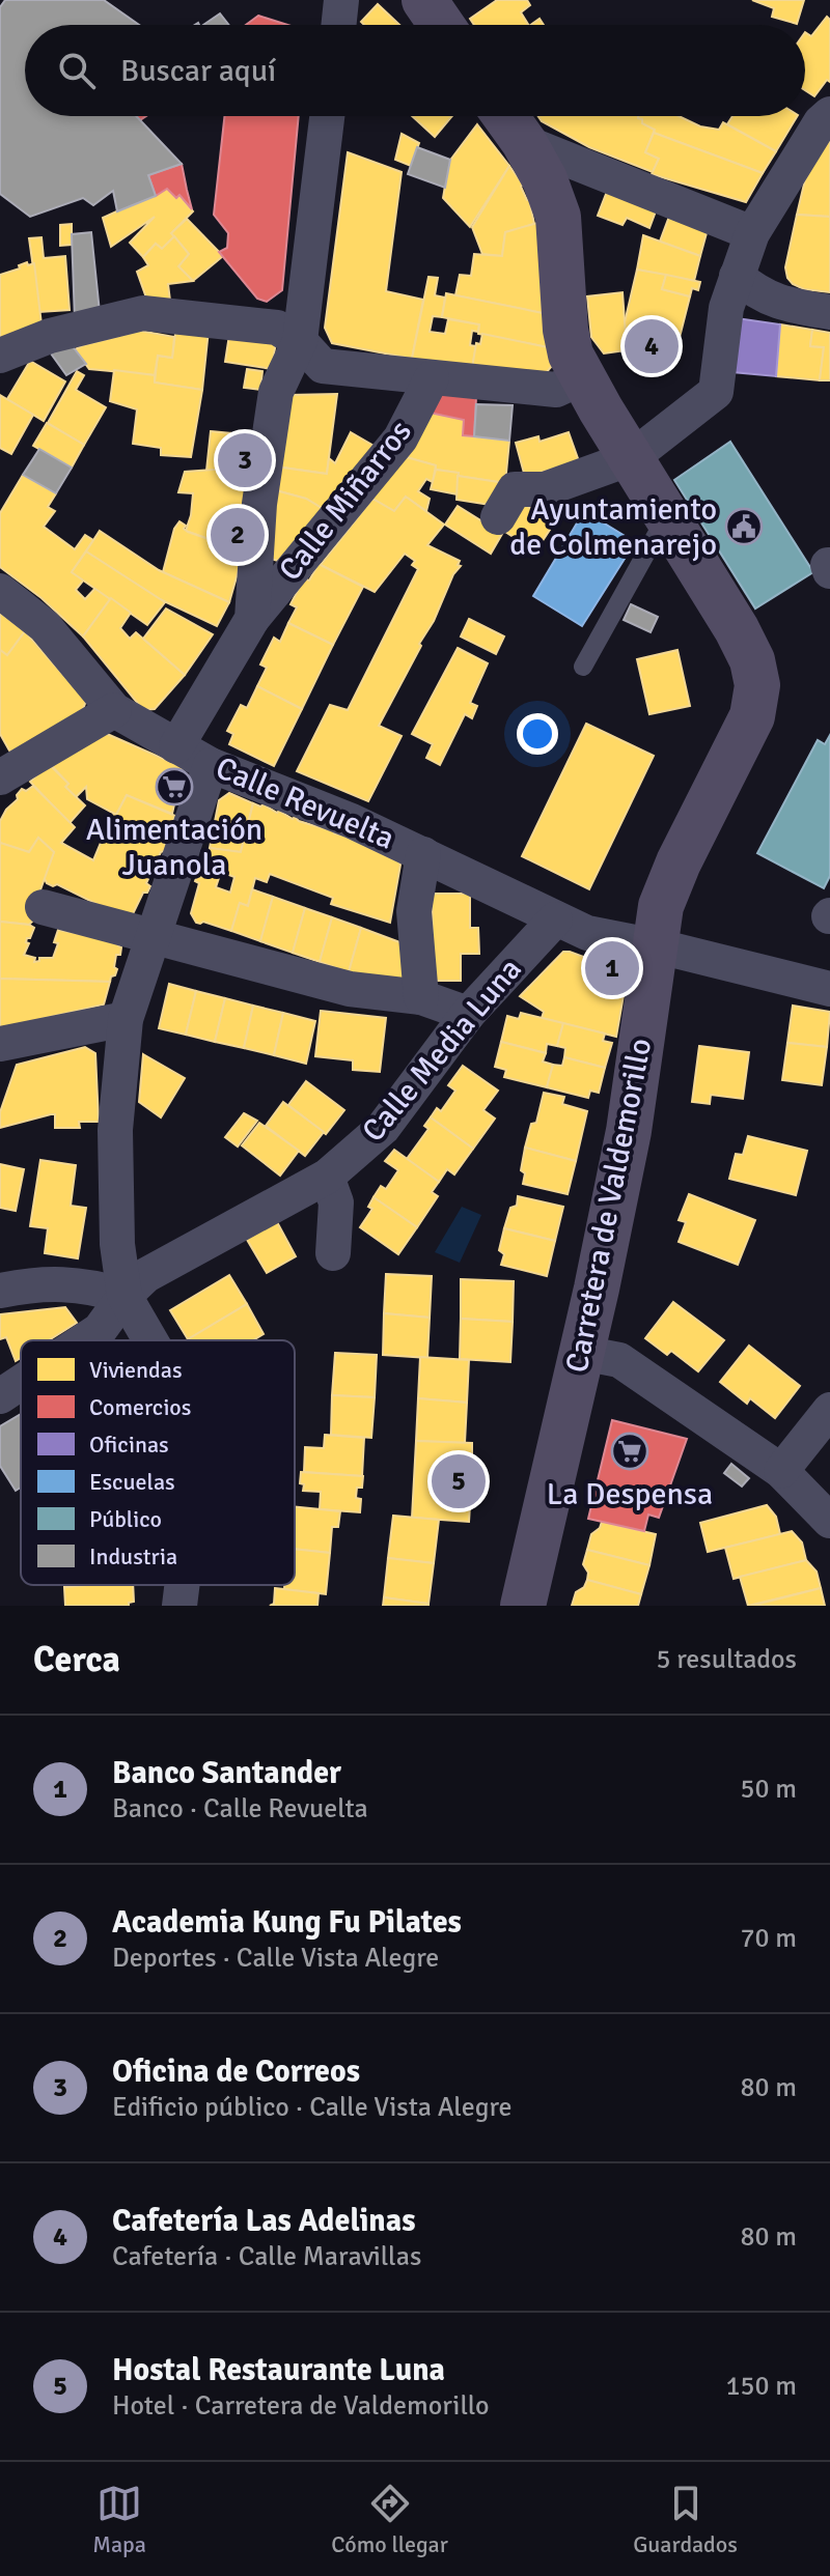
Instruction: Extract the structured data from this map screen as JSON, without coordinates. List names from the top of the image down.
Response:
{
  "streets": {
    "main road": ["Carretera de Valdemorillo"],
    "street": ["Calle Miñarros", "Calle Revuelta", "Calle Media Luna"]
  },
  "crossings": [
    ["Calle Miñarros", "Calle Revuelta"],
    ["Calle Revuelta", "Calle Media Luna"],
    ["Calle Revuelta", "Carretera de Valdemorillo"]
  ],
  "places": {
    "public building": ["Ayuntamiento de Colmenarejo"],
    "supermarket": ["Alimentación Juanola", "La Despensa"]
  },
  "legend": [
    "Viviendas",
    "Comercios",
    "Oficinas",
    "Escuelas",
    "Público",
    "Industria"
  ],
  "page": {
    "search": "Buscar aquí",
    "pins": [
      "4",
      "3",
      "2",
      "1",
      "5"
    ],
    "heading": ["Cerca", "5 resultados"],
    "list": [
      {
        "mark": "1",
        "name": "Banco Santander",
        "note": "Banco · Calle Revuelta",
        "value": "50 m"
      },
      {
        "mark": "2",
        "name": "Academia Kung Fu Pilates",
        "note": "Deportes · Calle Vista Alegre",
        "value": "70 m"
      },
      {
        "mark": "3",
        "name": "Oficina de Correos",
        "note": "Edificio público · Calle Vista Alegre",
        "value": "80 m"
      },
      {
        "mark": "4",
        "name": "Cafetería Las Adelinas",
        "note": "Cafetería · Calle Maravillas",
        "value": "80 m"
      },
      {
        "mark": "5",
        "name": "Hostal Restaurante Luna",
        "note": "Hotel · Carretera de Valdemorillo",
        "value": "150 m"
      }
    ],
    "nav": ["Mapa", "Cómo llegar", "Guardados"]
  }
}
